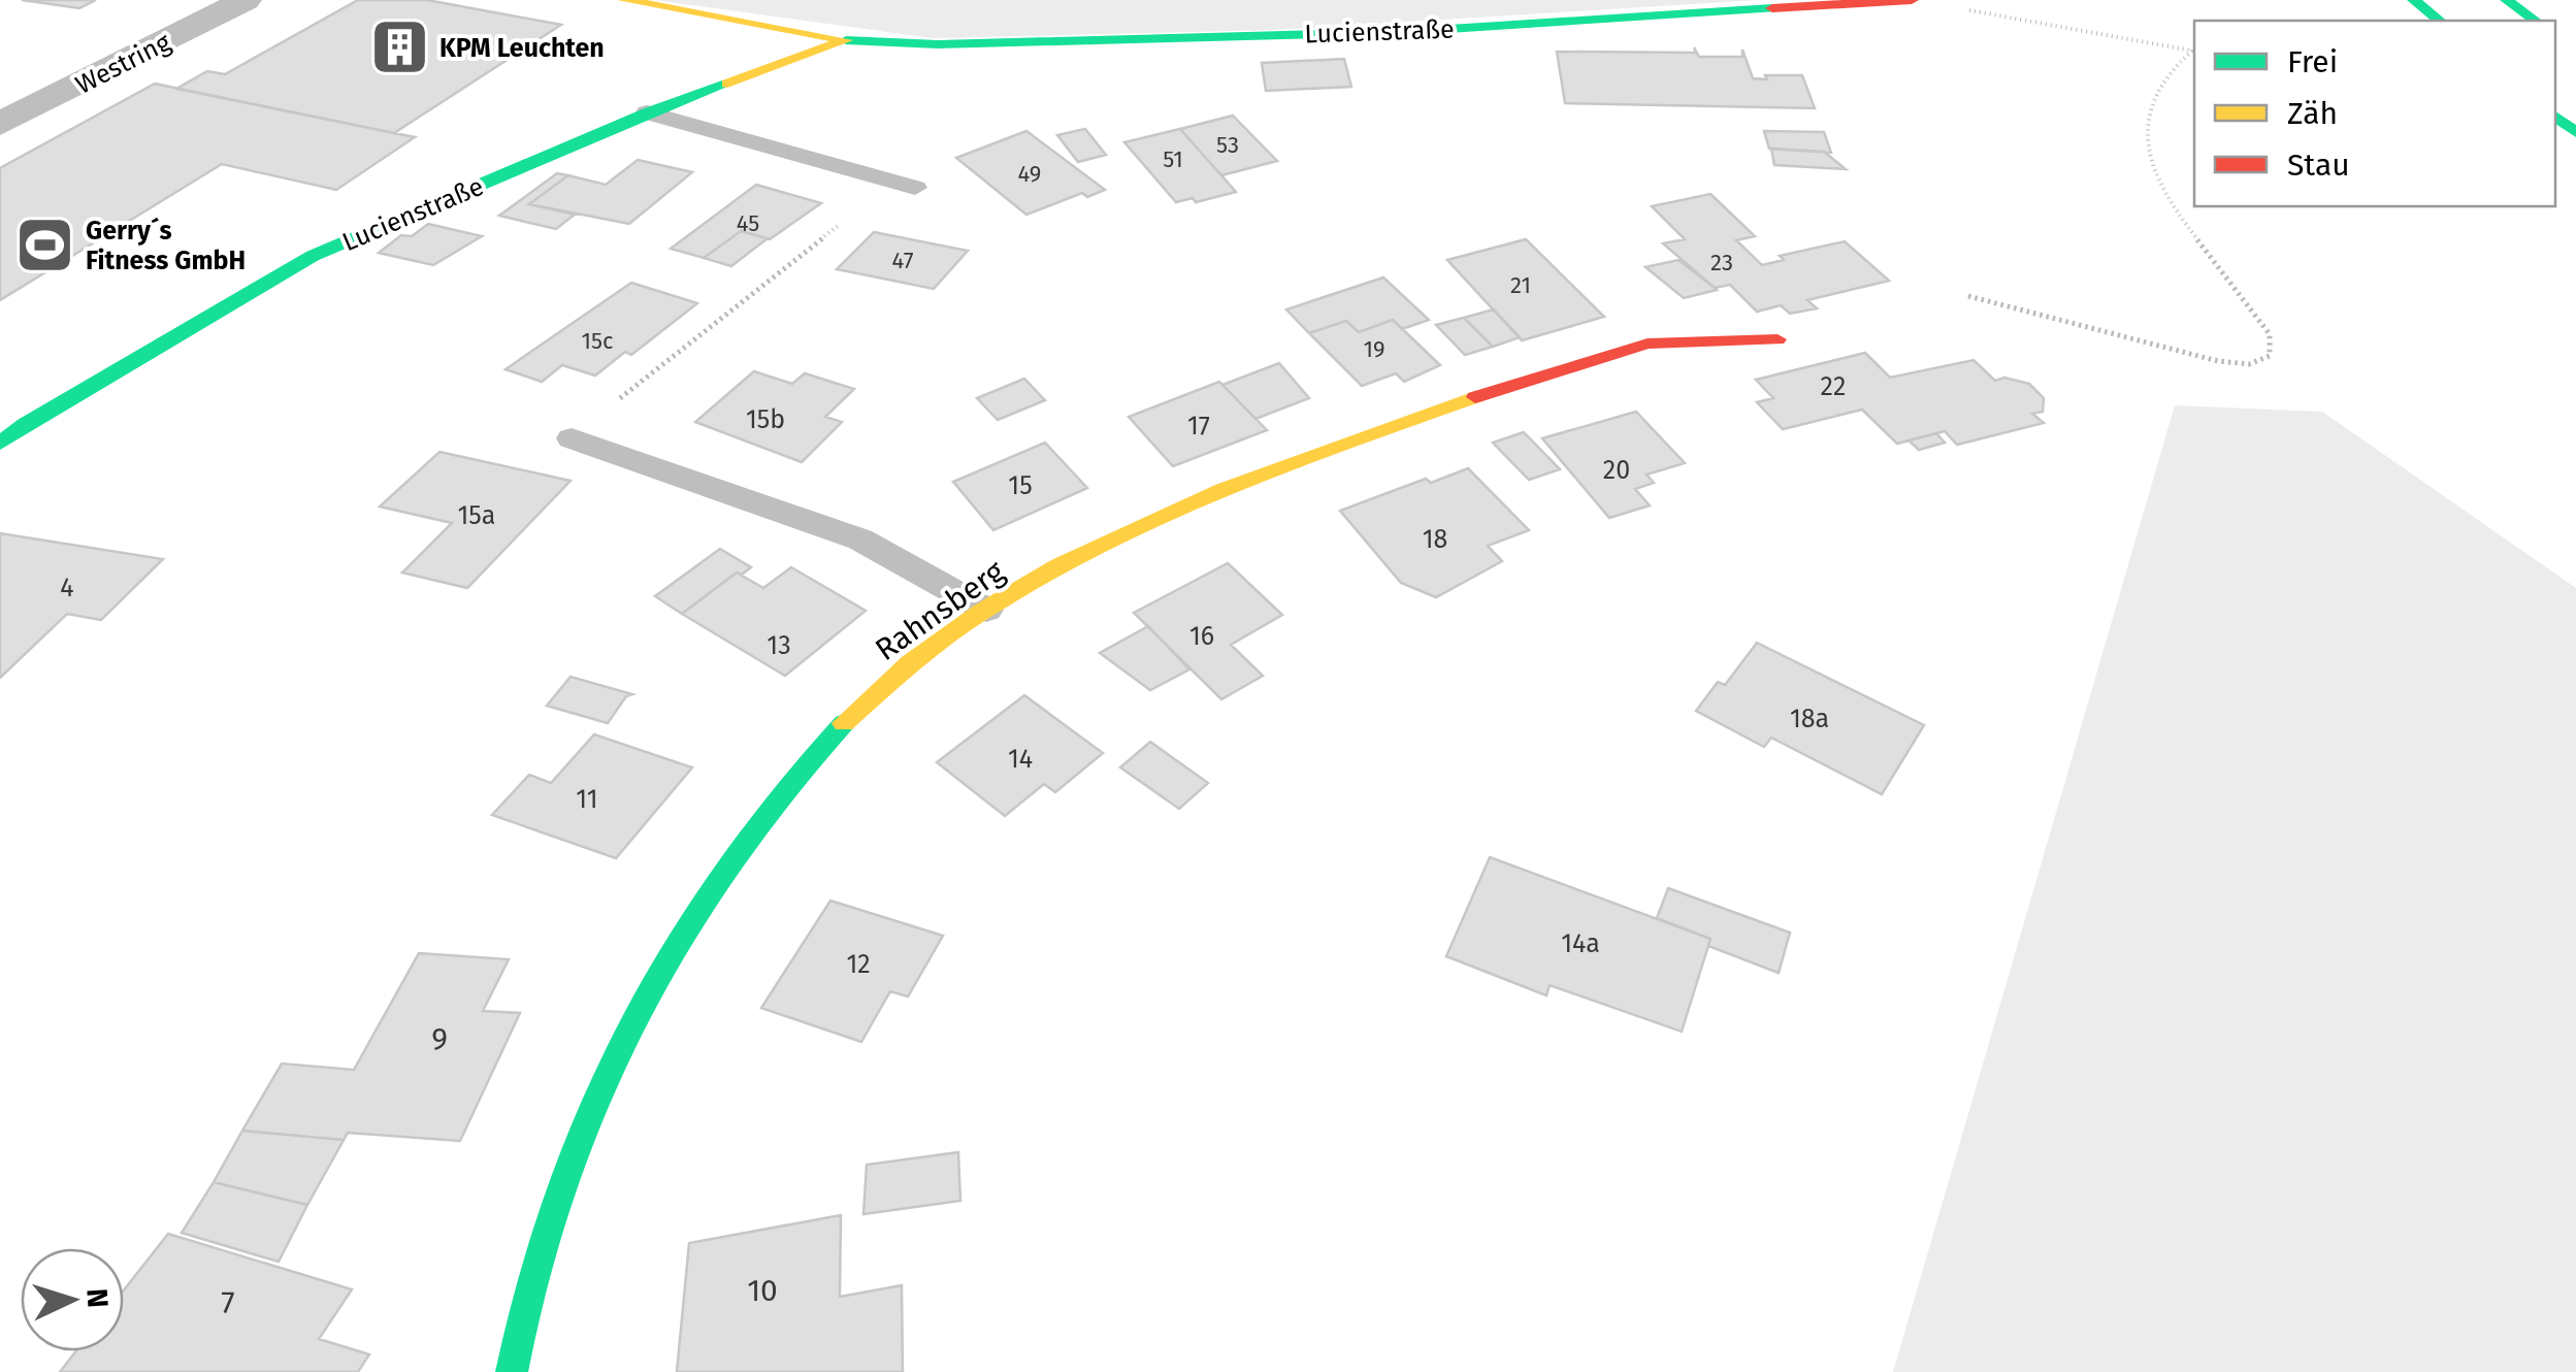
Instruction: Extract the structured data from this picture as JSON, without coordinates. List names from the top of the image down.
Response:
{
  "streets": {
    "main road": ["Lucienstraße", "Rahnsberg"],
    "street": ["Westring"]
  },
  "places": {
    "building": ["KPM Leuchten"],
    "sports": ["Gerry´s Fitness GmbH"]
  },
  "house_numbers": [
    "53",
    "51",
    "49",
    "45",
    "47",
    "23",
    "21",
    "15c",
    "19",
    "22",
    "15b",
    "17",
    "20",
    "15",
    "15a",
    "18",
    "4",
    "16",
    "13",
    "18a",
    "14",
    "11",
    "14a",
    "12",
    "9",
    "10",
    "7"
  ],
  "legend": ["Frei", "Zäh", "Stau"],
  "north": "right"
}
